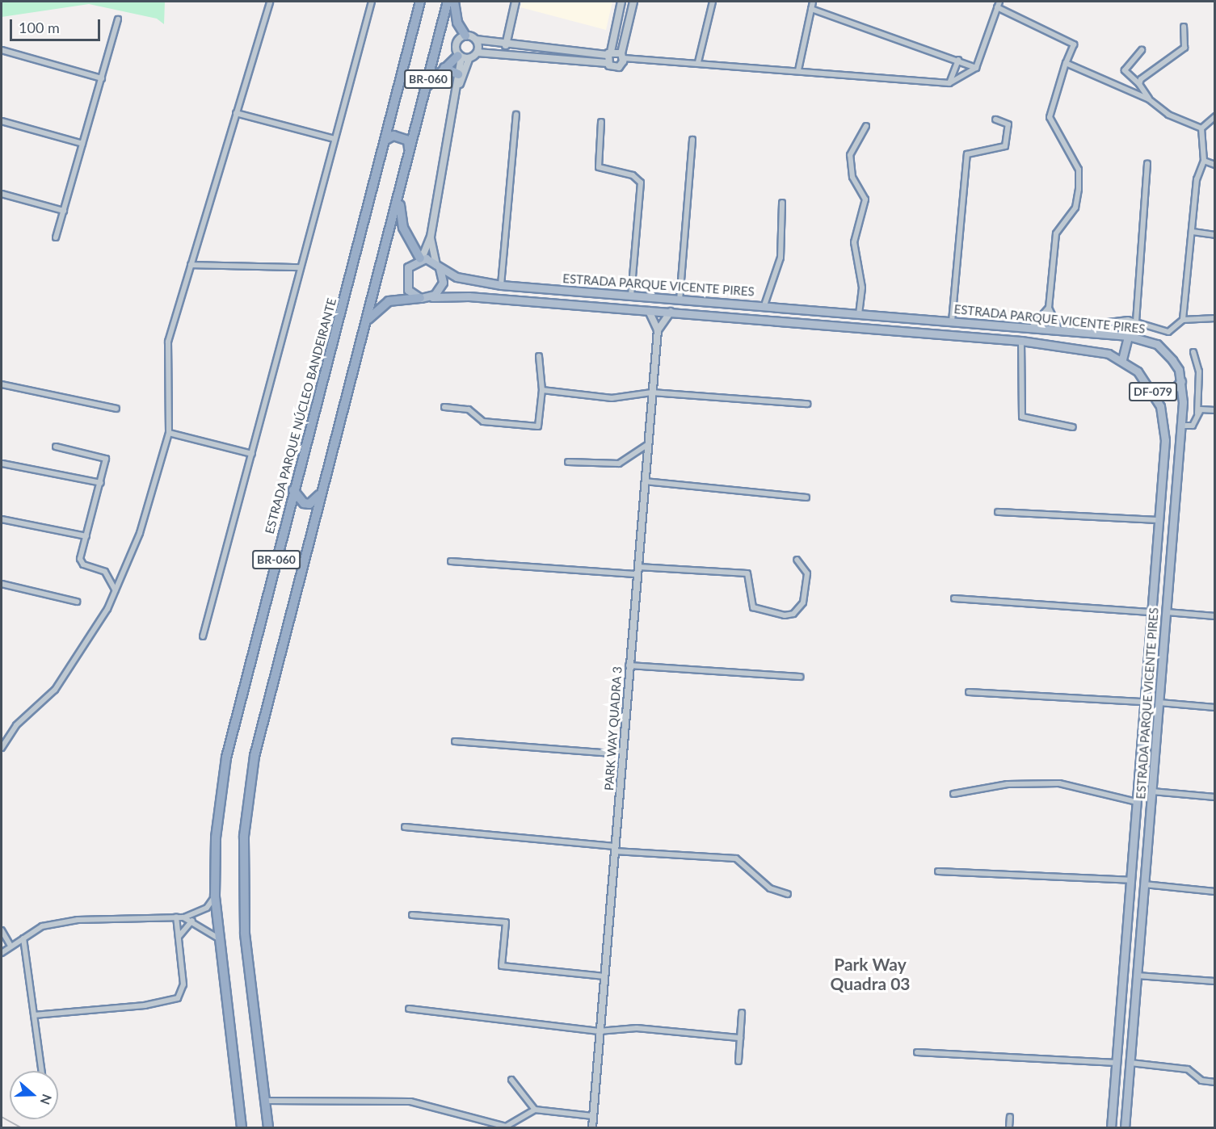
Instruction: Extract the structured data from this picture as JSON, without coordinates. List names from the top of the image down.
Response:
{
  "streets": {
    "highway": ["BR-060", "ESTRADA PARQUE NÚCLEO BANDEIRANTE"],
    "main road": ["ESTRADA PARQUE VICENTE PIRES", "DF-079"],
    "street": ["PARK WAY QUADRA 3"]
  },
  "crossings": [
    ["ESTRADA PARQUE VICENTE PIRES", "PARK WAY QUADRA 3"]
  ],
  "districts": ["Park Way Quadra 03"],
  "scale_bar": "100 m",
  "north": "right"
}
